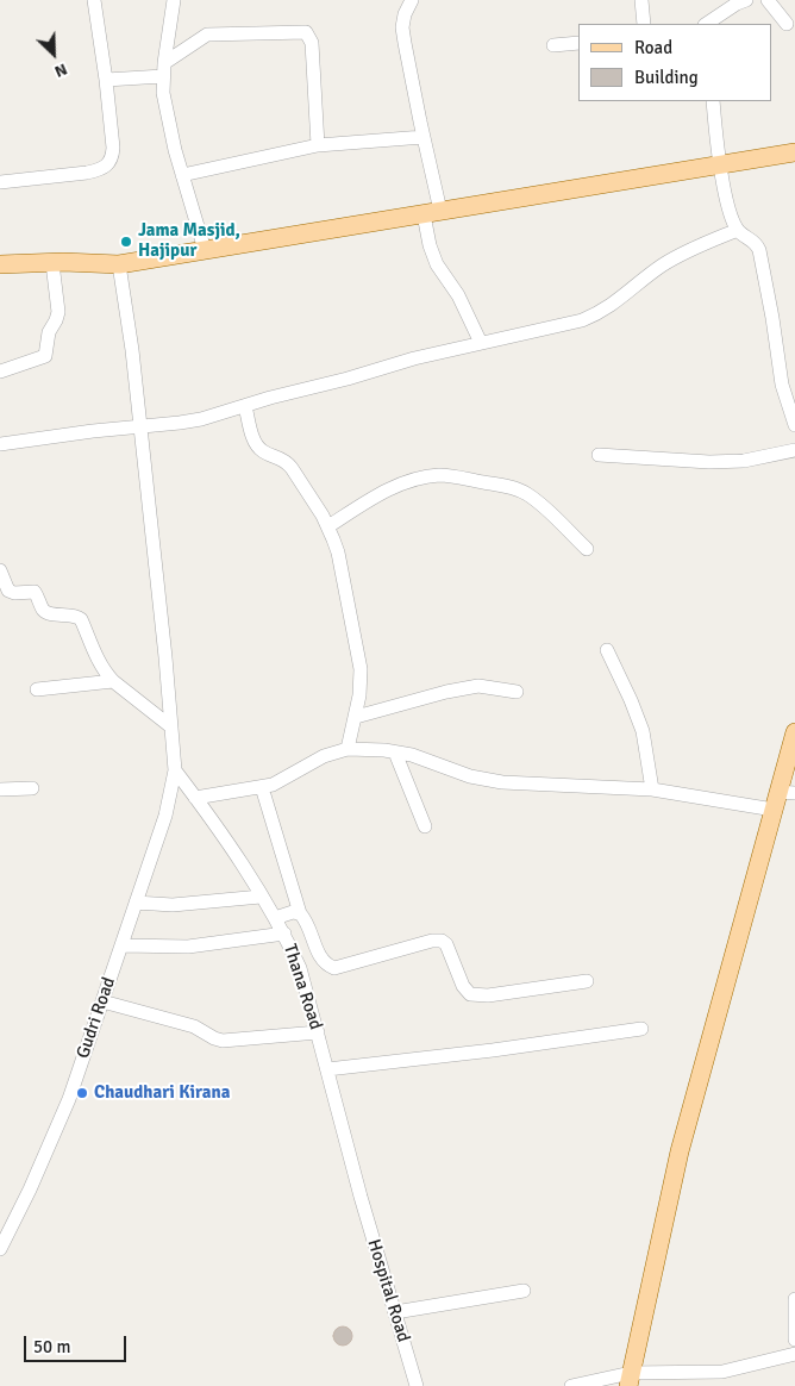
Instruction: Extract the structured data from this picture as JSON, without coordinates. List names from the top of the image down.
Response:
{
  "streets": {
    "street": ["Thana Road", "Gudri Road", "Hospital Road"]
  },
  "crossings": [
    ["Thana Road", "Gudri Road"],
    ["Thana Road", "Hospital Road"]
  ],
  "places": ["Jama Masjid, Hajipur", "Chaudhari Kirana"],
  "legend": ["Road", "Building"],
  "scale_bar": "50 m",
  "north": "bottom right"
}
